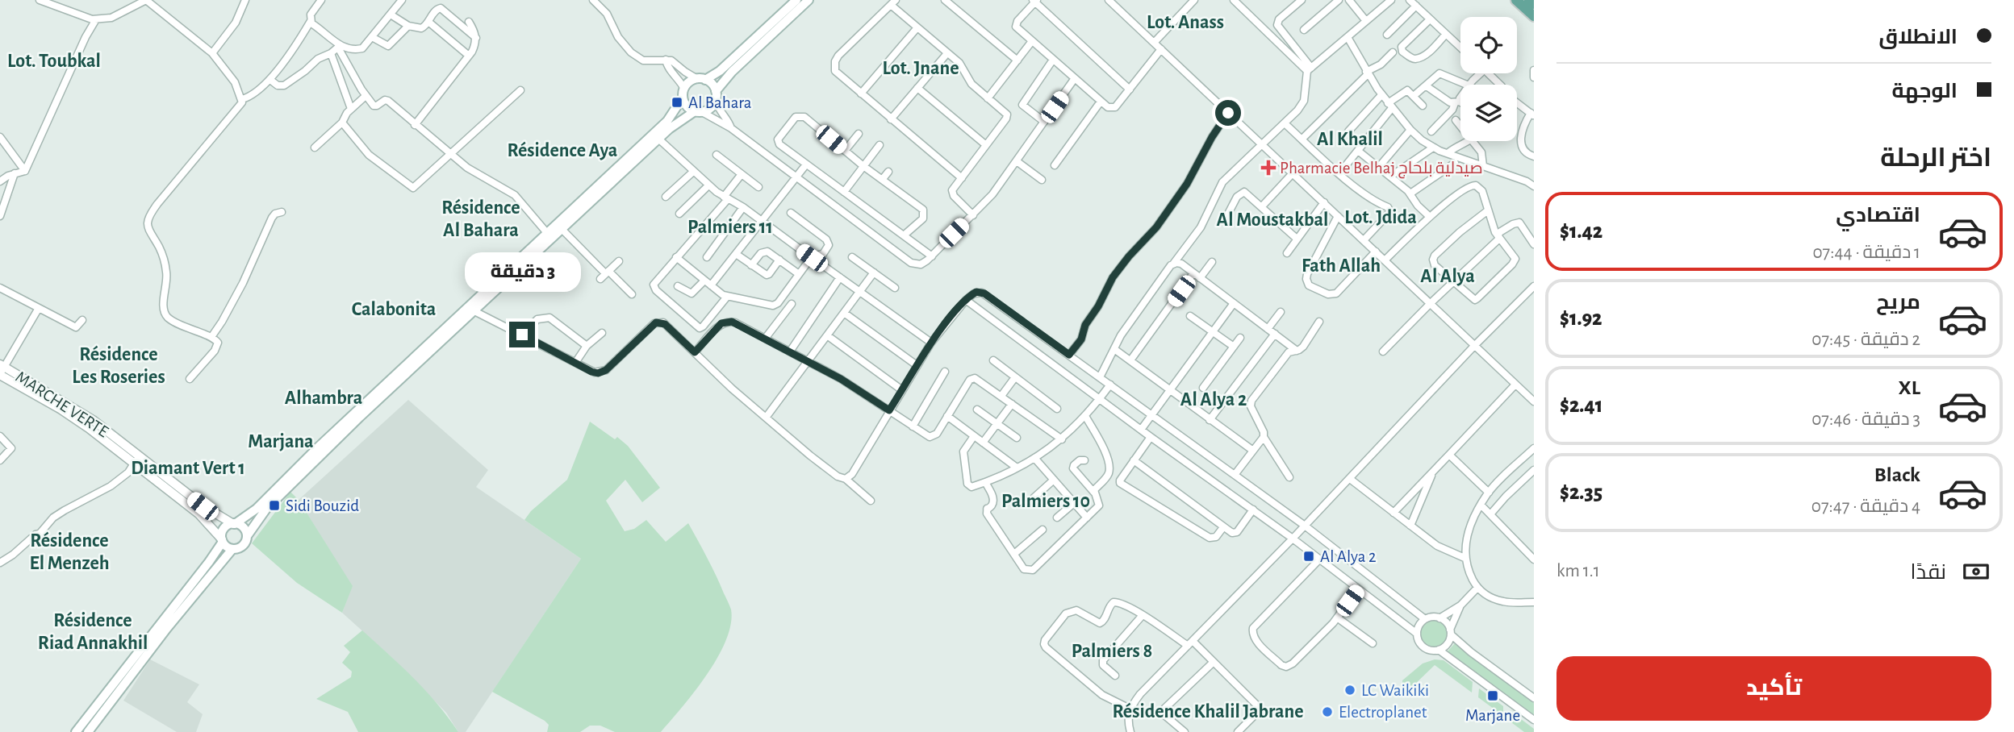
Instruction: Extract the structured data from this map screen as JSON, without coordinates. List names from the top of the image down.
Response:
{
  "streets": {
    "street": ["MARCHE VERTE"]
  },
  "districts": [
    "Lot. Anass",
    "Lot. Toubkal",
    "Lot. Jnane",
    "Al Khalil",
    "Résidence Aya",
    "Résidence Al Bahara",
    "Lot. Jdida",
    "Al Moustakbal",
    "Palmiers 11",
    "Fath Allah",
    "Al Alya",
    "Calabonita",
    "Résidence Les Roseries",
    "Alhambra",
    "Al Alya 2",
    "Marjana",
    "Diamant Vert 1",
    "Palmiers 10",
    "Résidence El Menzeh",
    "Résidence Riad Annakhil",
    "Palmiers 8",
    "Résidence Khalil Jabrane"
  ],
  "places": {
    "transit": [
      "Al Bahara",
      "Sidi Bouzid",
      "Al Alya 2",
      "Marjane"
    ],
    "health": ["Pharmacie Belhaj صيدلية بلحاج"],
    "other": ["LC Waikiki", "Electroplanet"]
  },
  "page": {
    "banner": ["الانطلاق", "الوجهة"],
    "heading": "اختر الرحلة",
    "list": [
      {
        "name": "اقتصادي",
        "note": "1 دقيقة · 07:44",
        "value": "$1.42"
      },
      {
        "name": "مريح",
        "note": "2 دقيقة · 07:45",
        "value": "$1.92"
      },
      {
        "name": "XL",
        "note": "3 دقيقة · 07:46",
        "value": "$2.41"
      },
      {
        "name": "Black",
        "note": "4 دقيقة · 07:47",
        "value": "$2.35"
      }
    ],
    "bubble": "3 دقيقة",
    "pay": ["نقدًا", "1.1 km"],
    "buttons": "تأكيد"
  }
}
